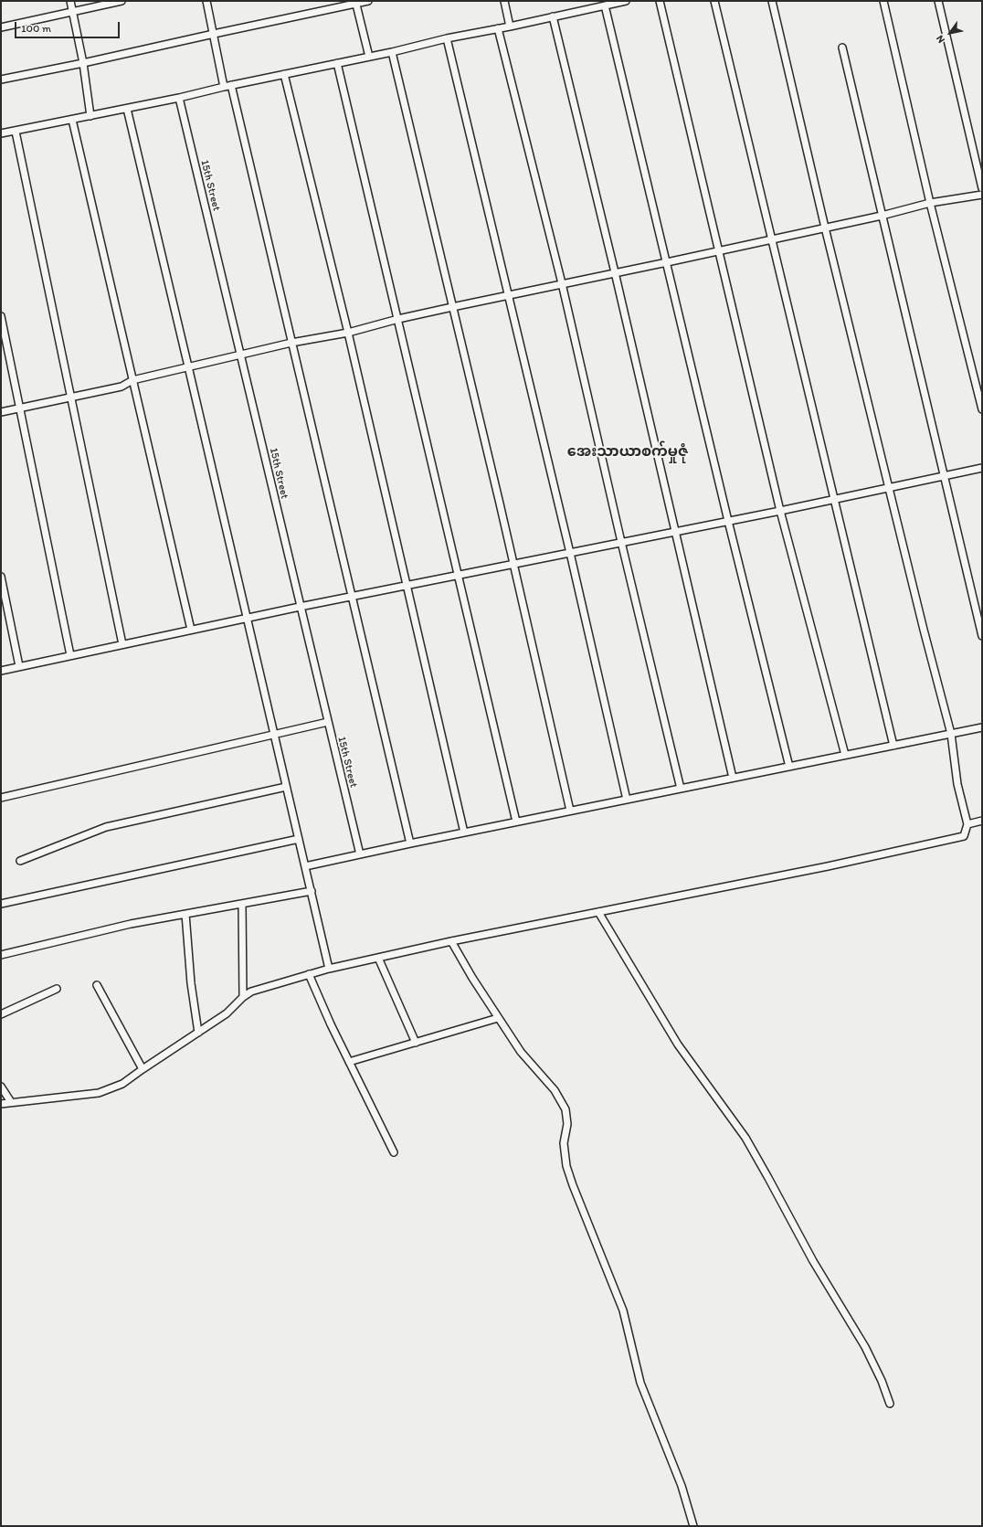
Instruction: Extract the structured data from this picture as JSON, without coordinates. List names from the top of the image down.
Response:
{
  "streets": {
    "street": ["15th Street"]
  },
  "districts": ["အေးသာယာစက်မှုဇုံ"],
  "scale_bar": "100 m",
  "north": "bottom left"
}
